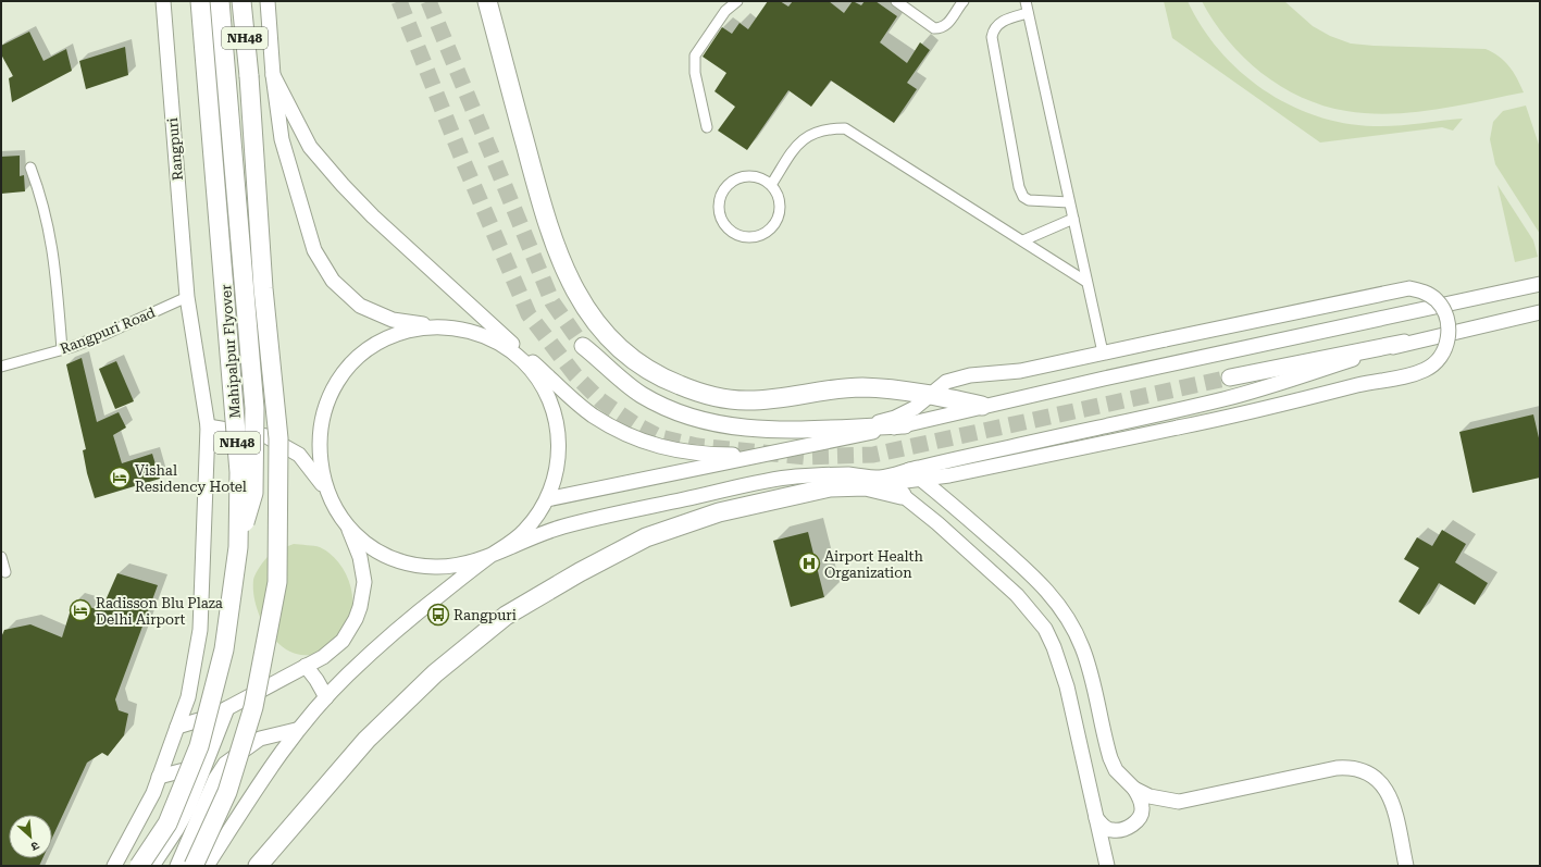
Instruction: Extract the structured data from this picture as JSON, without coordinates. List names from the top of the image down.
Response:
{
  "streets": {
    "highway": ["NH48", "Mahipalpur Flyover"],
    "main road": ["Rangpuri"],
    "street": ["Rangpuri Road"]
  },
  "crossings": [
    ["Rangpuri", "Rangpuri Road"]
  ],
  "places": {
    "hotel": ["Vishal Residency Hotel", "Radisson Blu Plaza Delhi Airport"],
    "hospital": ["Airport Health Organization"],
    "bus stop": ["Rangpuri"]
  },
  "north": "bottom right"
}
